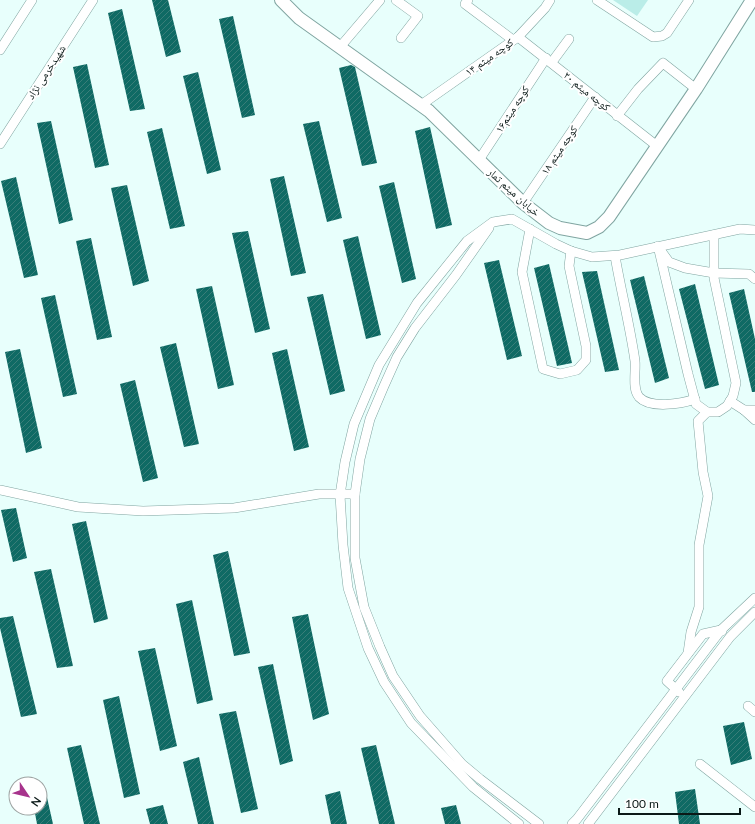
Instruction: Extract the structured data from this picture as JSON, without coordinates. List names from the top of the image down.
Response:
{
  "streets": {
    "street": [
      "کوچه میثم ۱۴",
      "شهیدخرمی نژاد",
      "کوچه میثم ۲۰",
      "کوچه میثم۱۶",
      "کوچه میثم ۱۸",
      "خیابان میثم تمار"
    ]
  },
  "crossings": [
    ["کوچه میثم ۱۴", "کوچه میثم ۲۰"],
    ["کوچه میثم ۱۴", "خیابان میثم تمار"],
    ["کوچه میثم ۲۰", "کوچه میثم۱۶"],
    ["کوچه میثم ۲۰", "کوچه میثم ۱۸"],
    ["کوچه میثم ۲۰", "خیابان میثم تمار"],
    ["کوچه میثم۱۶", "خیابان میثم تمار"],
    ["کوچه میثم ۱۸", "خیابان میثم تمار"]
  ],
  "scale_bar": "100 m",
  "north": "bottom right"
}
